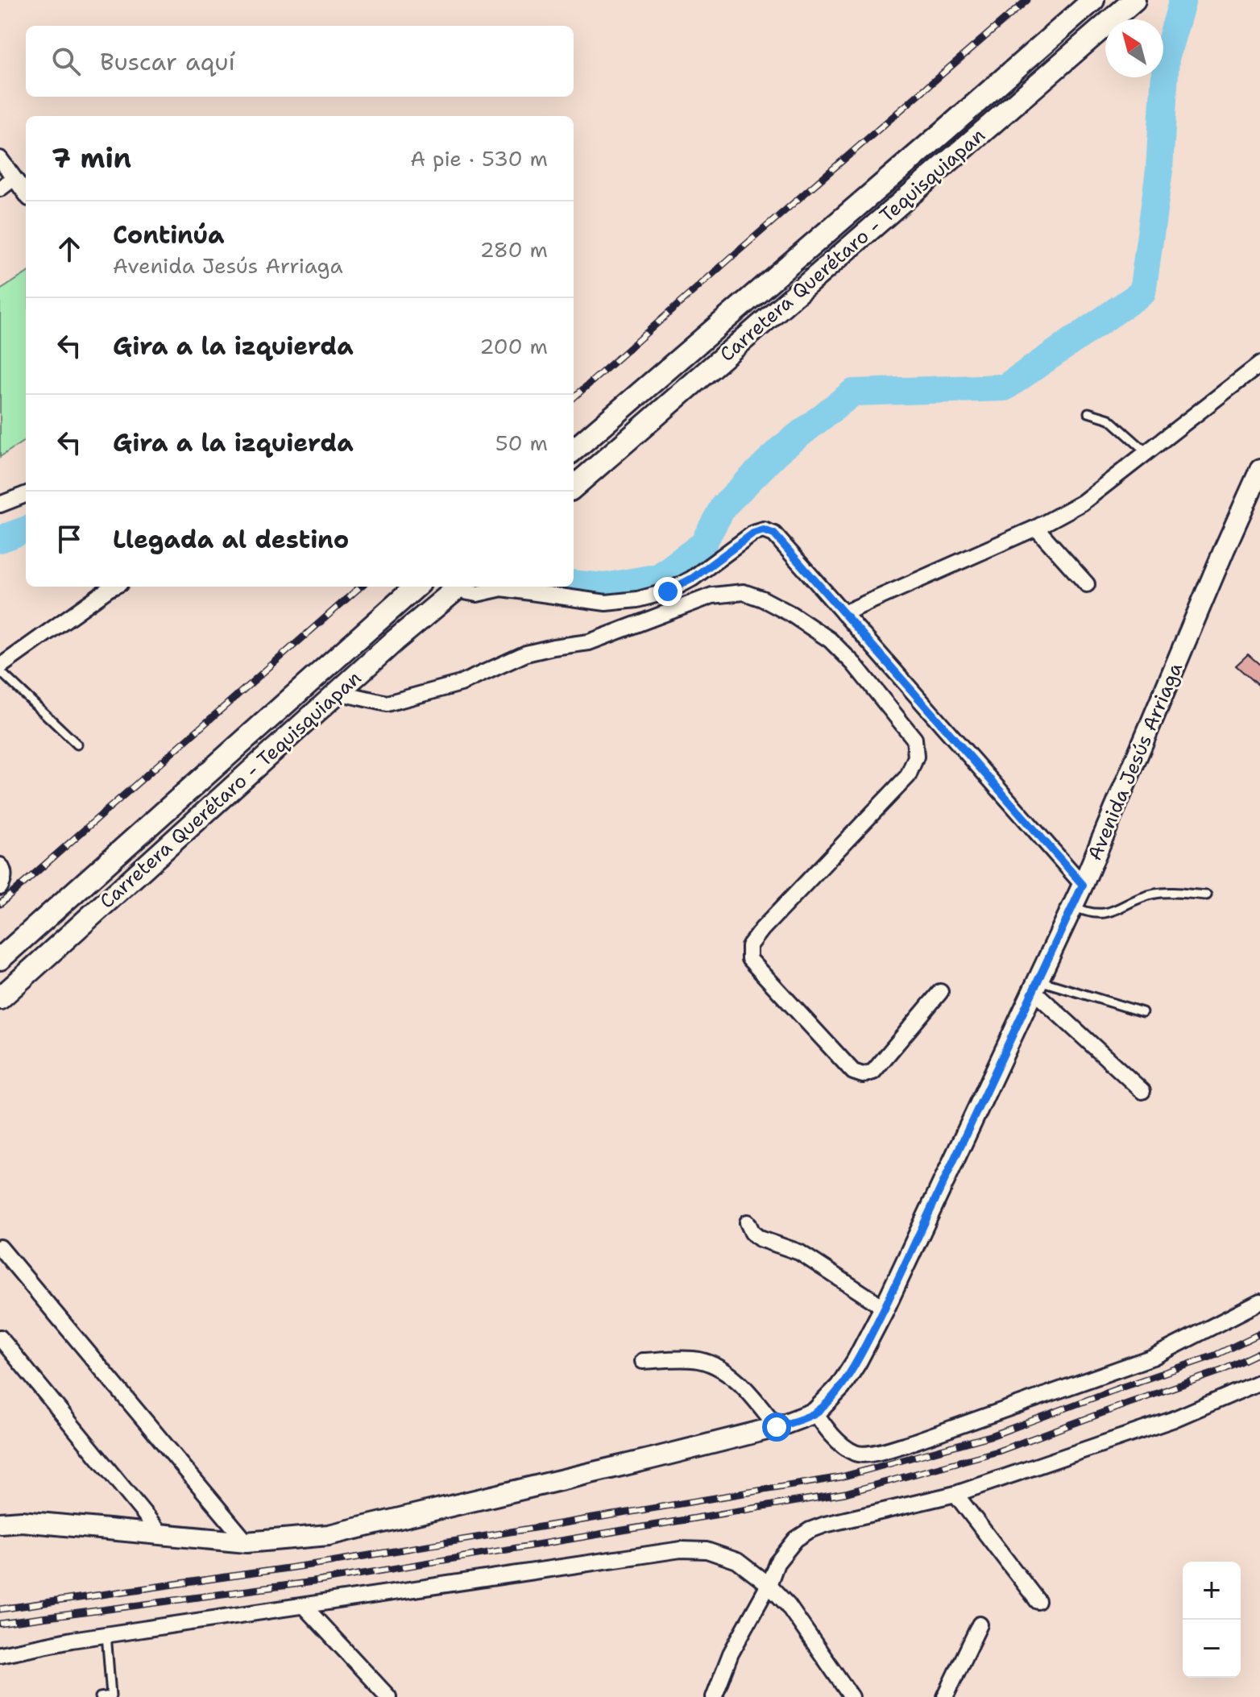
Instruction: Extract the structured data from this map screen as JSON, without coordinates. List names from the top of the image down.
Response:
{
  "streets": {
    "main road": ["Carretera Querétaro - Tequisquiapan"],
    "street": ["Avenida Jesús Arriaga"]
  },
  "north": "top left",
  "page": {
    "search": "Buscar aquí",
    "heading": ["7 min", "A pie · 530 m"],
    "list": [
      ["Continúa", "Avenida Jesús Arriaga", "280 m"],
      ["Gira a la izquierda", "200 m"],
      ["Gira a la izquierda", "50 m"],
      "Llegada al destino"
    ],
    "map_buttons": ["+", "−"]
  }
}
